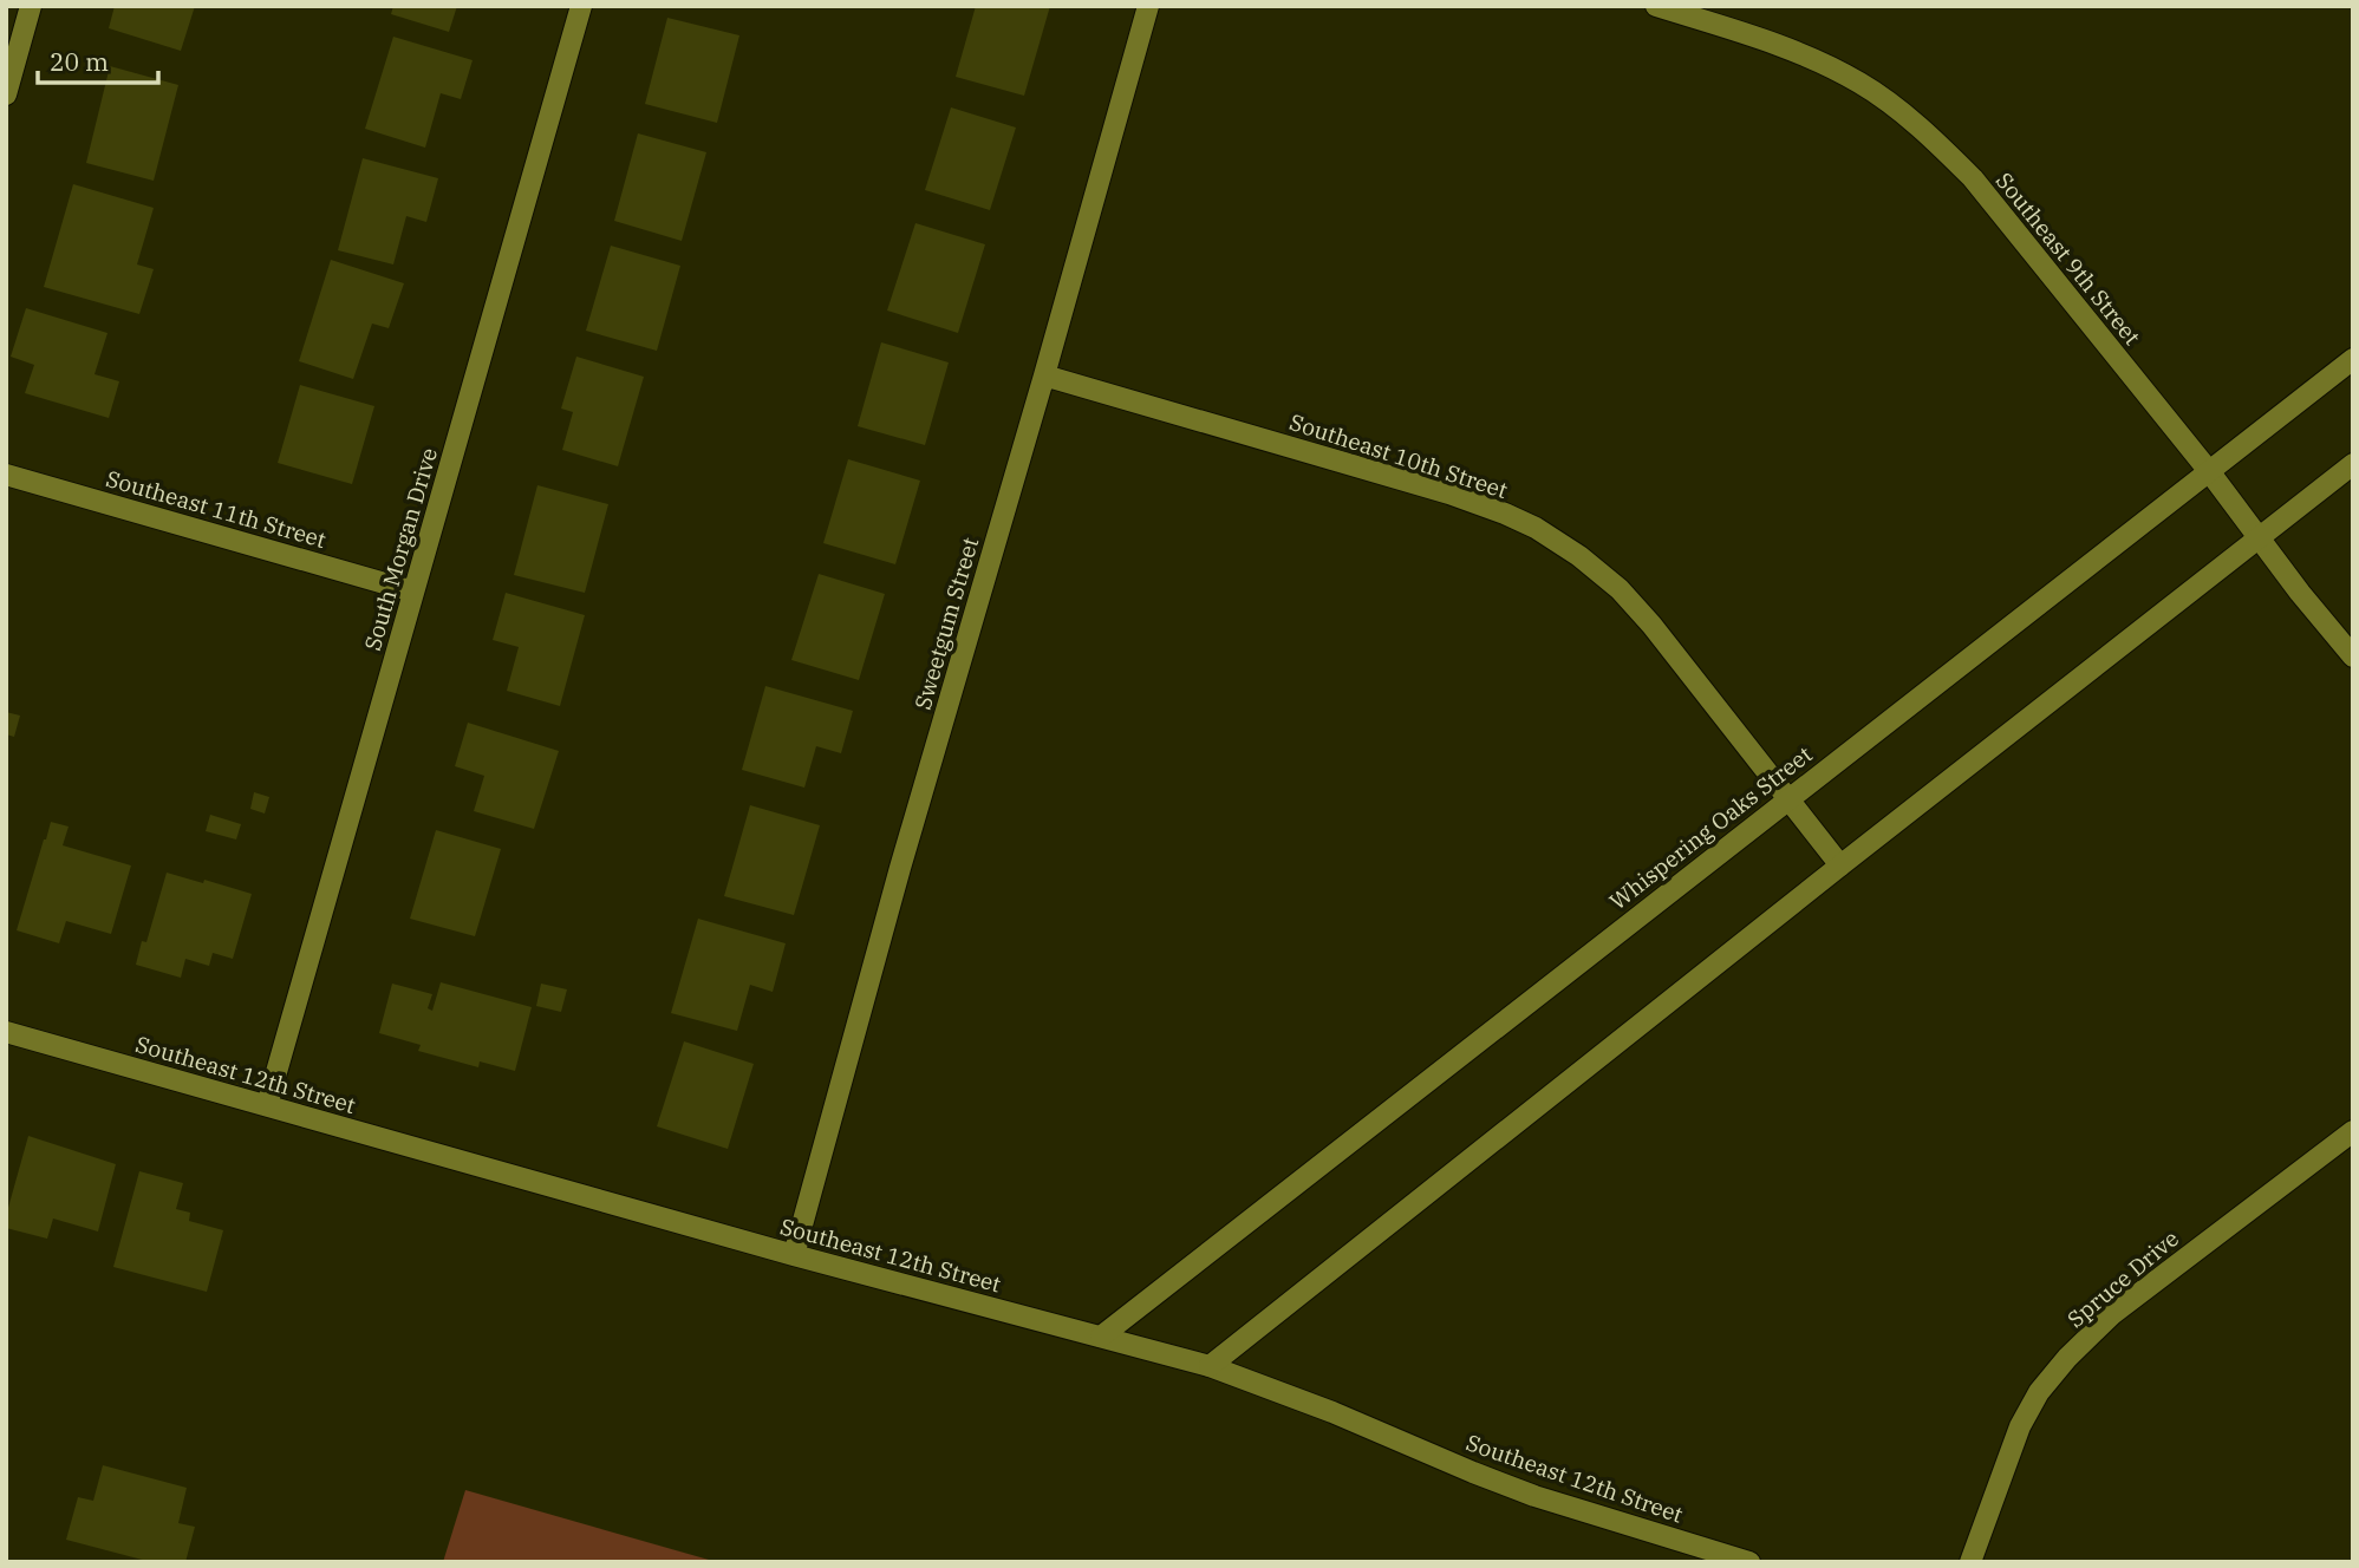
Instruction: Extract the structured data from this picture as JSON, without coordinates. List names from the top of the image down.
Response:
{
  "streets": {
    "street": [
      "Southeast 9th Street",
      "Southeast 10th Street",
      "Southeast 11th Street",
      "South Morgan Drive",
      "Sweetgum Street",
      "Whispering Oaks Street",
      "Southeast 12th Street",
      "Spruce Drive"
    ]
  },
  "crossings": [
    ["Southeast 9th Street", "Whispering Oaks Street"],
    ["Southeast 10th Street", "Sweetgum Street"],
    ["Southeast 10th Street", "Whispering Oaks Street"],
    ["Southeast 11th Street", "South Morgan Drive"],
    ["South Morgan Drive", "Southeast 12th Street"],
    ["Sweetgum Street", "Southeast 12th Street"],
    ["Whispering Oaks Street", "Southeast 12th Street"]
  ],
  "scale_bar": "20 m"
}
